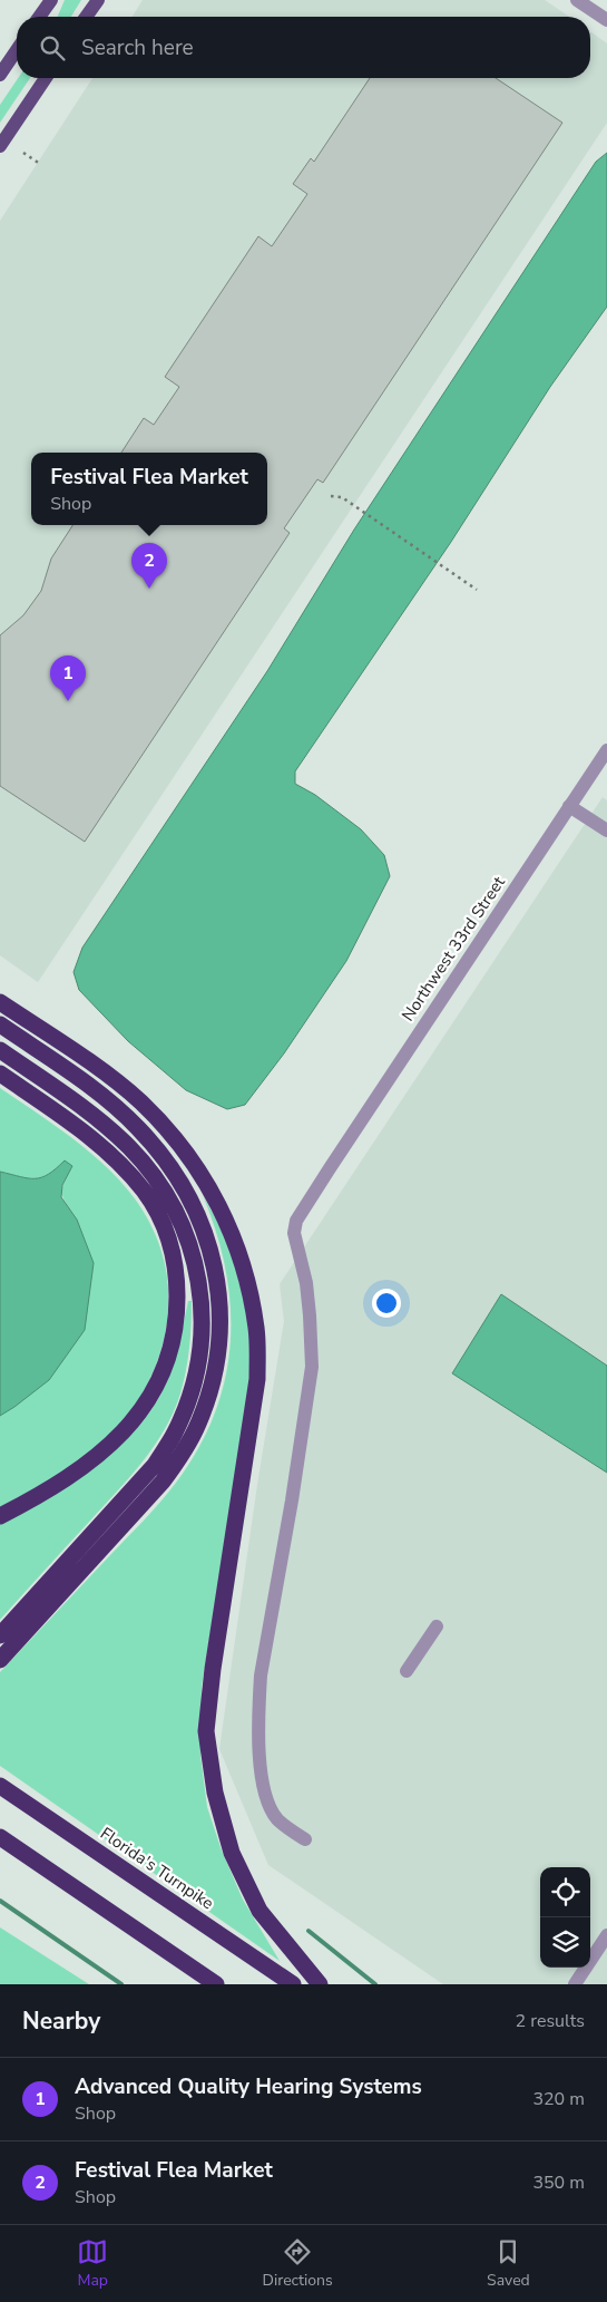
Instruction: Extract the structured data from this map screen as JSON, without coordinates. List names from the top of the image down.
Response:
{
  "streets": {
    "highway": ["Florida's Turnpike"],
    "street": ["Northwest 33rd Street"]
  },
  "page": {
    "search": "Search here",
    "popup": ["Festival Flea Market", "Shop"],
    "pins": ["2", "1"],
    "heading": ["Nearby", "2 results"],
    "list": [
      {
        "mark": "1",
        "name": "Advanced Quality Hearing Systems",
        "note": "Shop",
        "value": "320 m"
      },
      {
        "mark": "2",
        "name": "Festival Flea Market",
        "note": "Shop",
        "value": "350 m"
      }
    ],
    "nav": ["Map", "Directions", "Saved"]
  }
}
